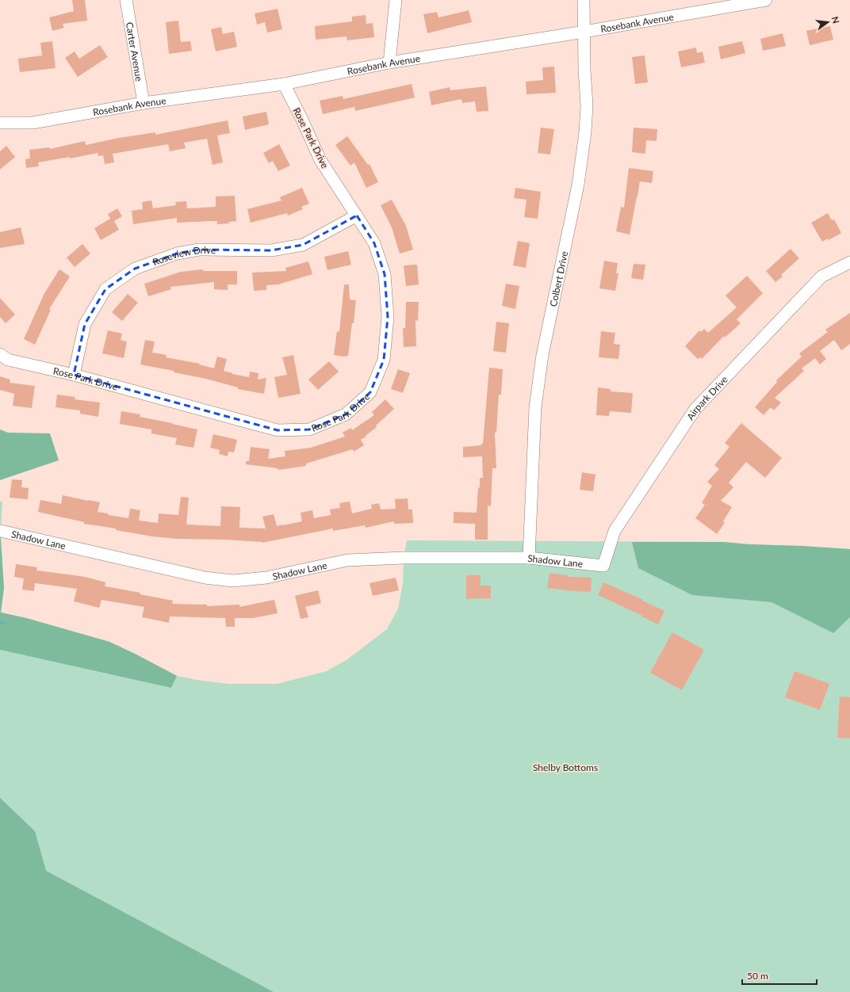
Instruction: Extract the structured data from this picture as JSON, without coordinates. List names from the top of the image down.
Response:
{
  "streets": {
    "street": [
      "Rosebank Avenue",
      "Carter Avenue",
      "Rose Park Drive",
      "Roseview Drive",
      "Colbert Drive",
      "Airpark Drive",
      "Shadow Lane"
    ]
  },
  "crossings": [
    ["Rosebank Avenue", "Carter Avenue"],
    ["Rosebank Avenue", "Rose Park Drive"],
    ["Rosebank Avenue", "Colbert Drive"],
    ["Rose Park Drive", "Roseview Drive"],
    ["Colbert Drive", "Shadow Lane"],
    ["Airpark Drive", "Shadow Lane"]
  ],
  "parks": ["Shelby Bottoms"],
  "scale_bar": "50 m",
  "north": "right"
}
